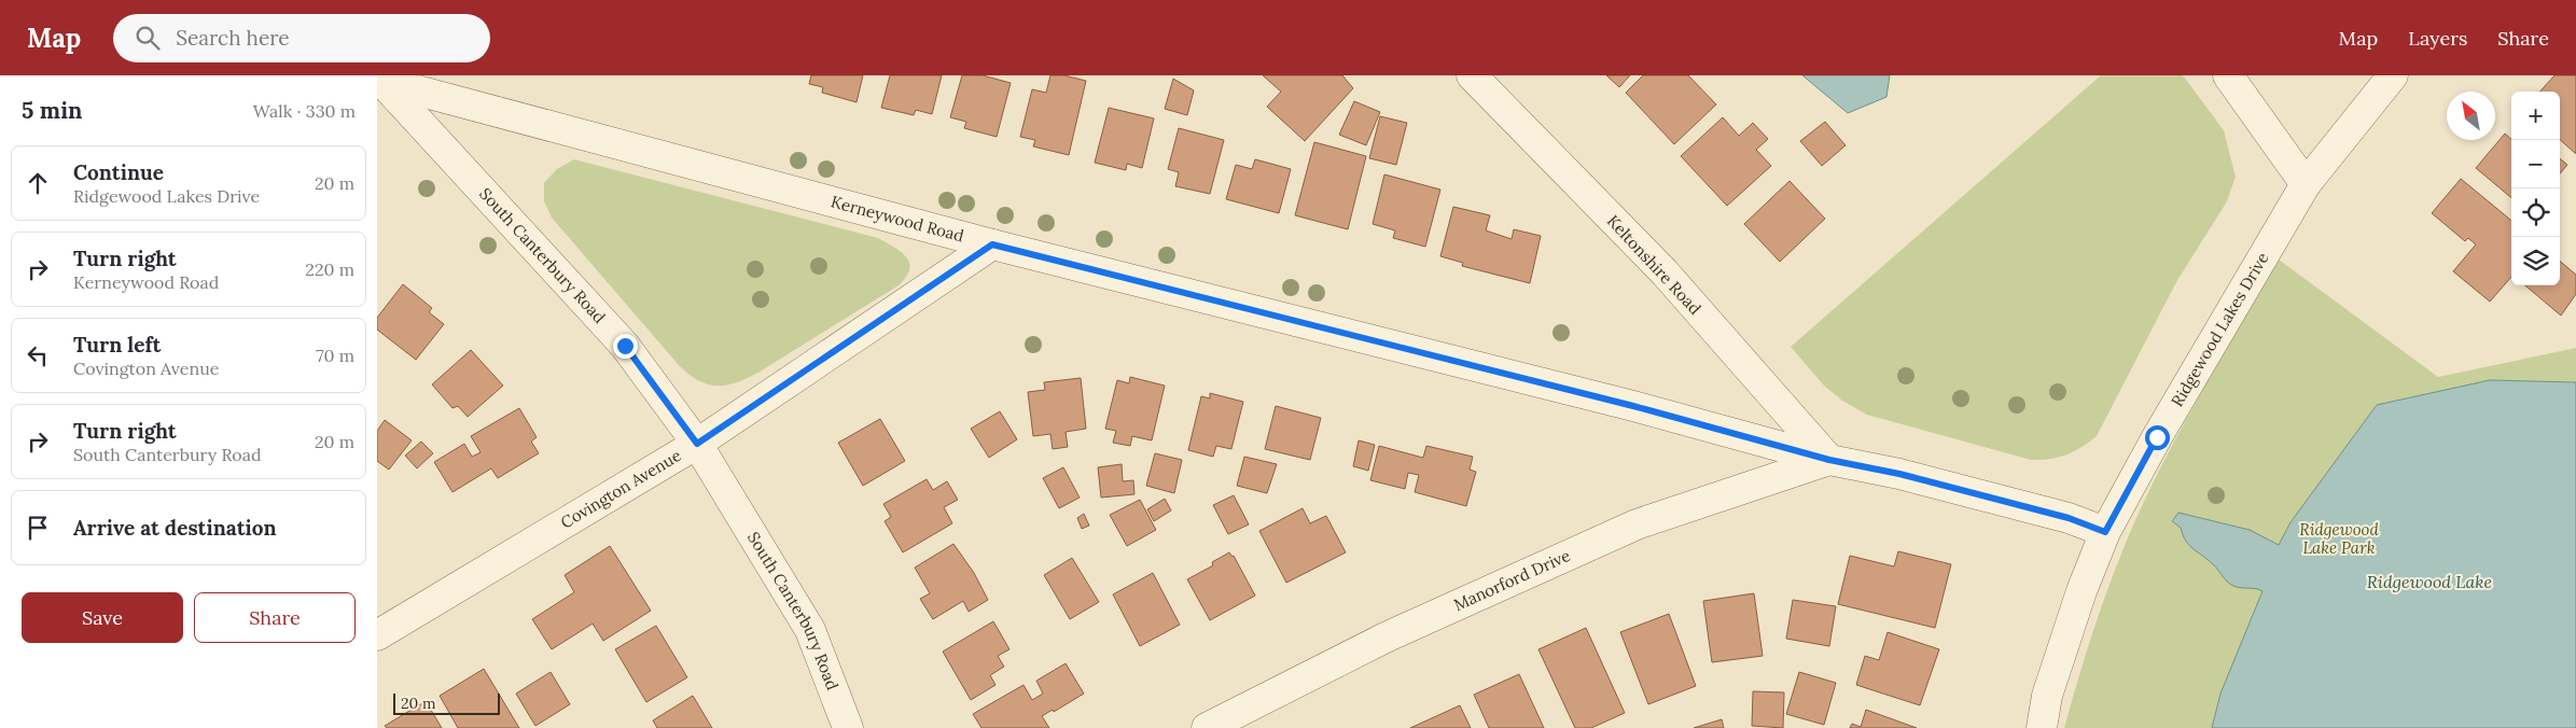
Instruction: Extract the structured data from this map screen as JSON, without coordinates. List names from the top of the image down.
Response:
{
  "streets": {
    "street": [
      "Kerneywood Road",
      "South Canterbury Road",
      "Keltonshire Road",
      "Ridgewood Lakes Drive",
      "Covington Avenue",
      "Manorford Drive"
    ]
  },
  "crossings": [
    ["Kerneywood Road", "South Canterbury Road"],
    ["Kerneywood Road", "Keltonshire Road"],
    ["Kerneywood Road", "Ridgewood Lakes Drive"],
    ["Kerneywood Road", "Covington Avenue"],
    ["Kerneywood Road", "Manorford Drive"],
    ["South Canterbury Road", "Covington Avenue"],
    ["Keltonshire Road", "Manorford Drive"]
  ],
  "water": ["Ridgewood Lake"],
  "parks": ["Ridgewood Lake Park"],
  "scale_bar": "20 m",
  "north": "top left",
  "page": {
    "header": "Map",
    "search": "Search here",
    "nav": ["Map", "Layers", "Share"],
    "heading": ["5 min", "Walk · 330 m"],
    "map_buttons": ["+", "−"],
    "list": [
      ["Continue", "Ridgewood Lakes Drive", "20 m"],
      ["Turn right", "Kerneywood Road", "220 m"],
      ["Turn left", "Covington Avenue", "70 m"],
      ["Turn right", "South Canterbury Road", "20 m"],
      "Arrive at destination"
    ],
    "buttons": ["Save", "Share"],
    "scale": "20 m"
  }
}
